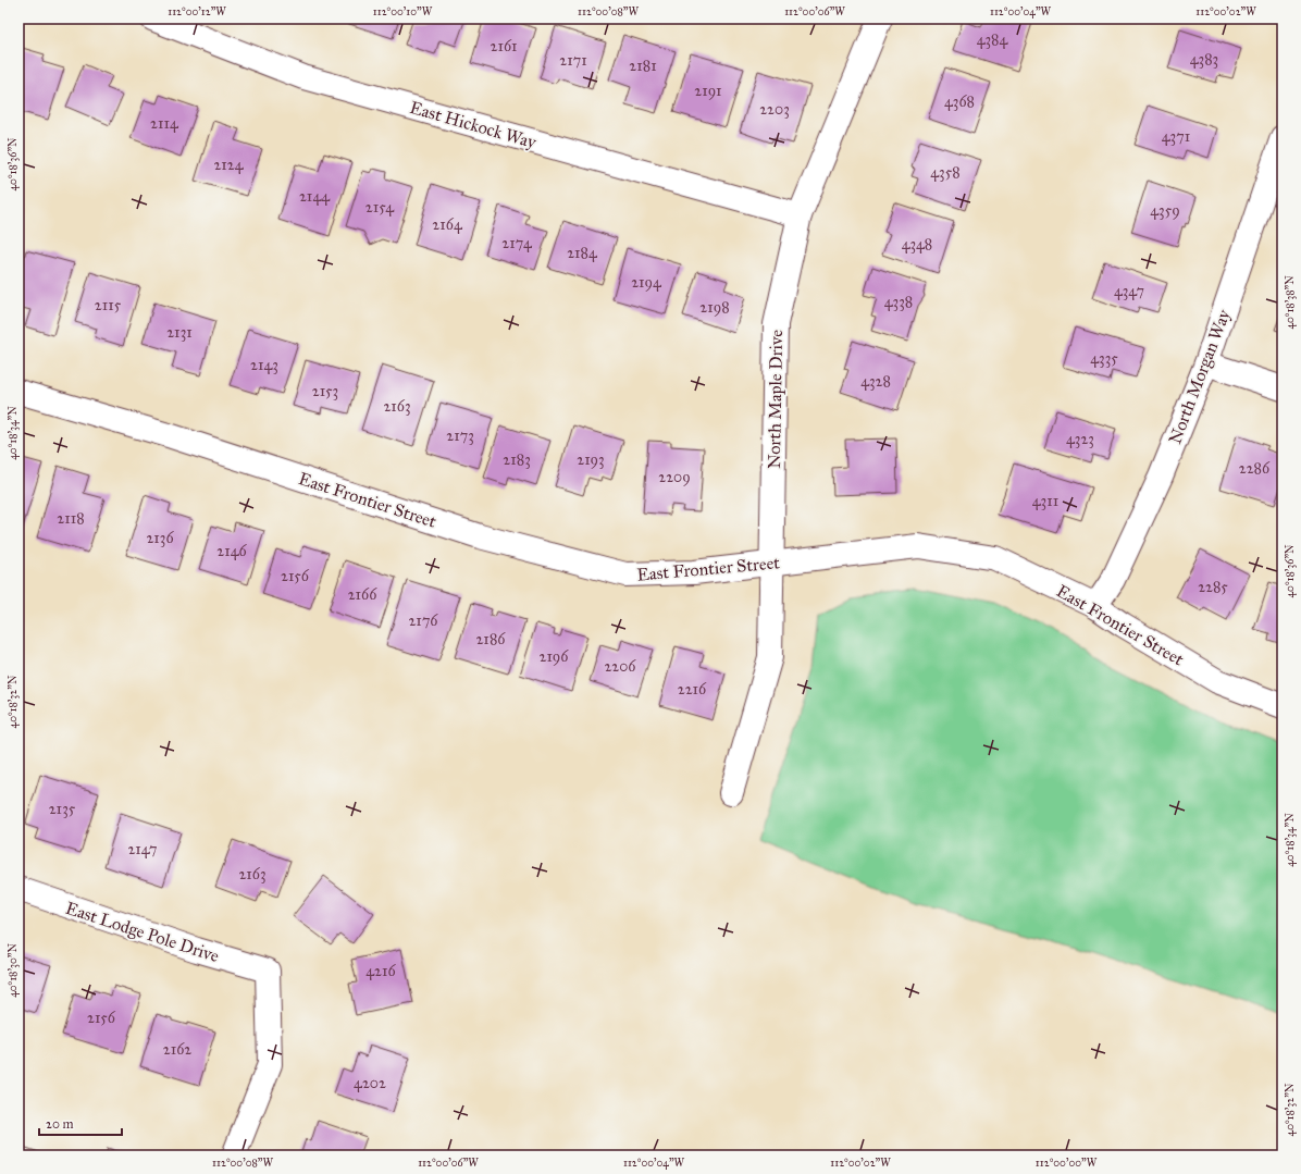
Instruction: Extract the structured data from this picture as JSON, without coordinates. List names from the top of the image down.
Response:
{
  "streets": {
    "street": [
      "East Hickock Way",
      "North Morgan Way",
      "North Maple Drive",
      "East Frontier Street",
      "East Lodge Pole Drive"
    ]
  },
  "crossings": [
    ["East Hickock Way", "North Maple Drive"],
    ["North Morgan Way", "East Frontier Street"],
    ["North Maple Drive", "East Frontier Street"]
  ],
  "house_numbers": [
    "4384",
    "2161",
    "4383",
    "2171",
    "2181",
    "2191",
    "4368",
    "2203",
    "2114",
    "4371",
    "2124",
    "4358",
    "2144",
    "2154",
    "4359",
    "2164",
    "2174",
    "4348",
    "2184",
    "2194",
    "4347",
    "4338",
    "2115",
    "2198",
    "2131",
    "4335",
    "2143",
    "4328",
    "2153",
    "2163",
    "2173",
    "4323",
    "2183",
    "2193",
    "2286",
    "2209",
    "4311",
    "2118",
    "2136",
    "2146",
    "2156",
    "2285",
    "2166",
    "2176",
    "2186",
    "2196",
    "2206",
    "2216",
    "2135",
    "2147",
    "2163",
    "4216",
    "2156",
    "2162",
    "4202"
  ],
  "scale_bar": "20 m",
  "coordinates": [
    "112°00'12\"W",
    "112°00'10\"W",
    "112°00'08\"W",
    "112°00'06\"W",
    "112°00'04\"W",
    "112°00'02\"W",
    "40°18'36\"N",
    "40°18'38\"N",
    "40°18'34\"N",
    "40°18'32\"N",
    "40°18'30\"N",
    "112°00'00\"W"
  ]
}
